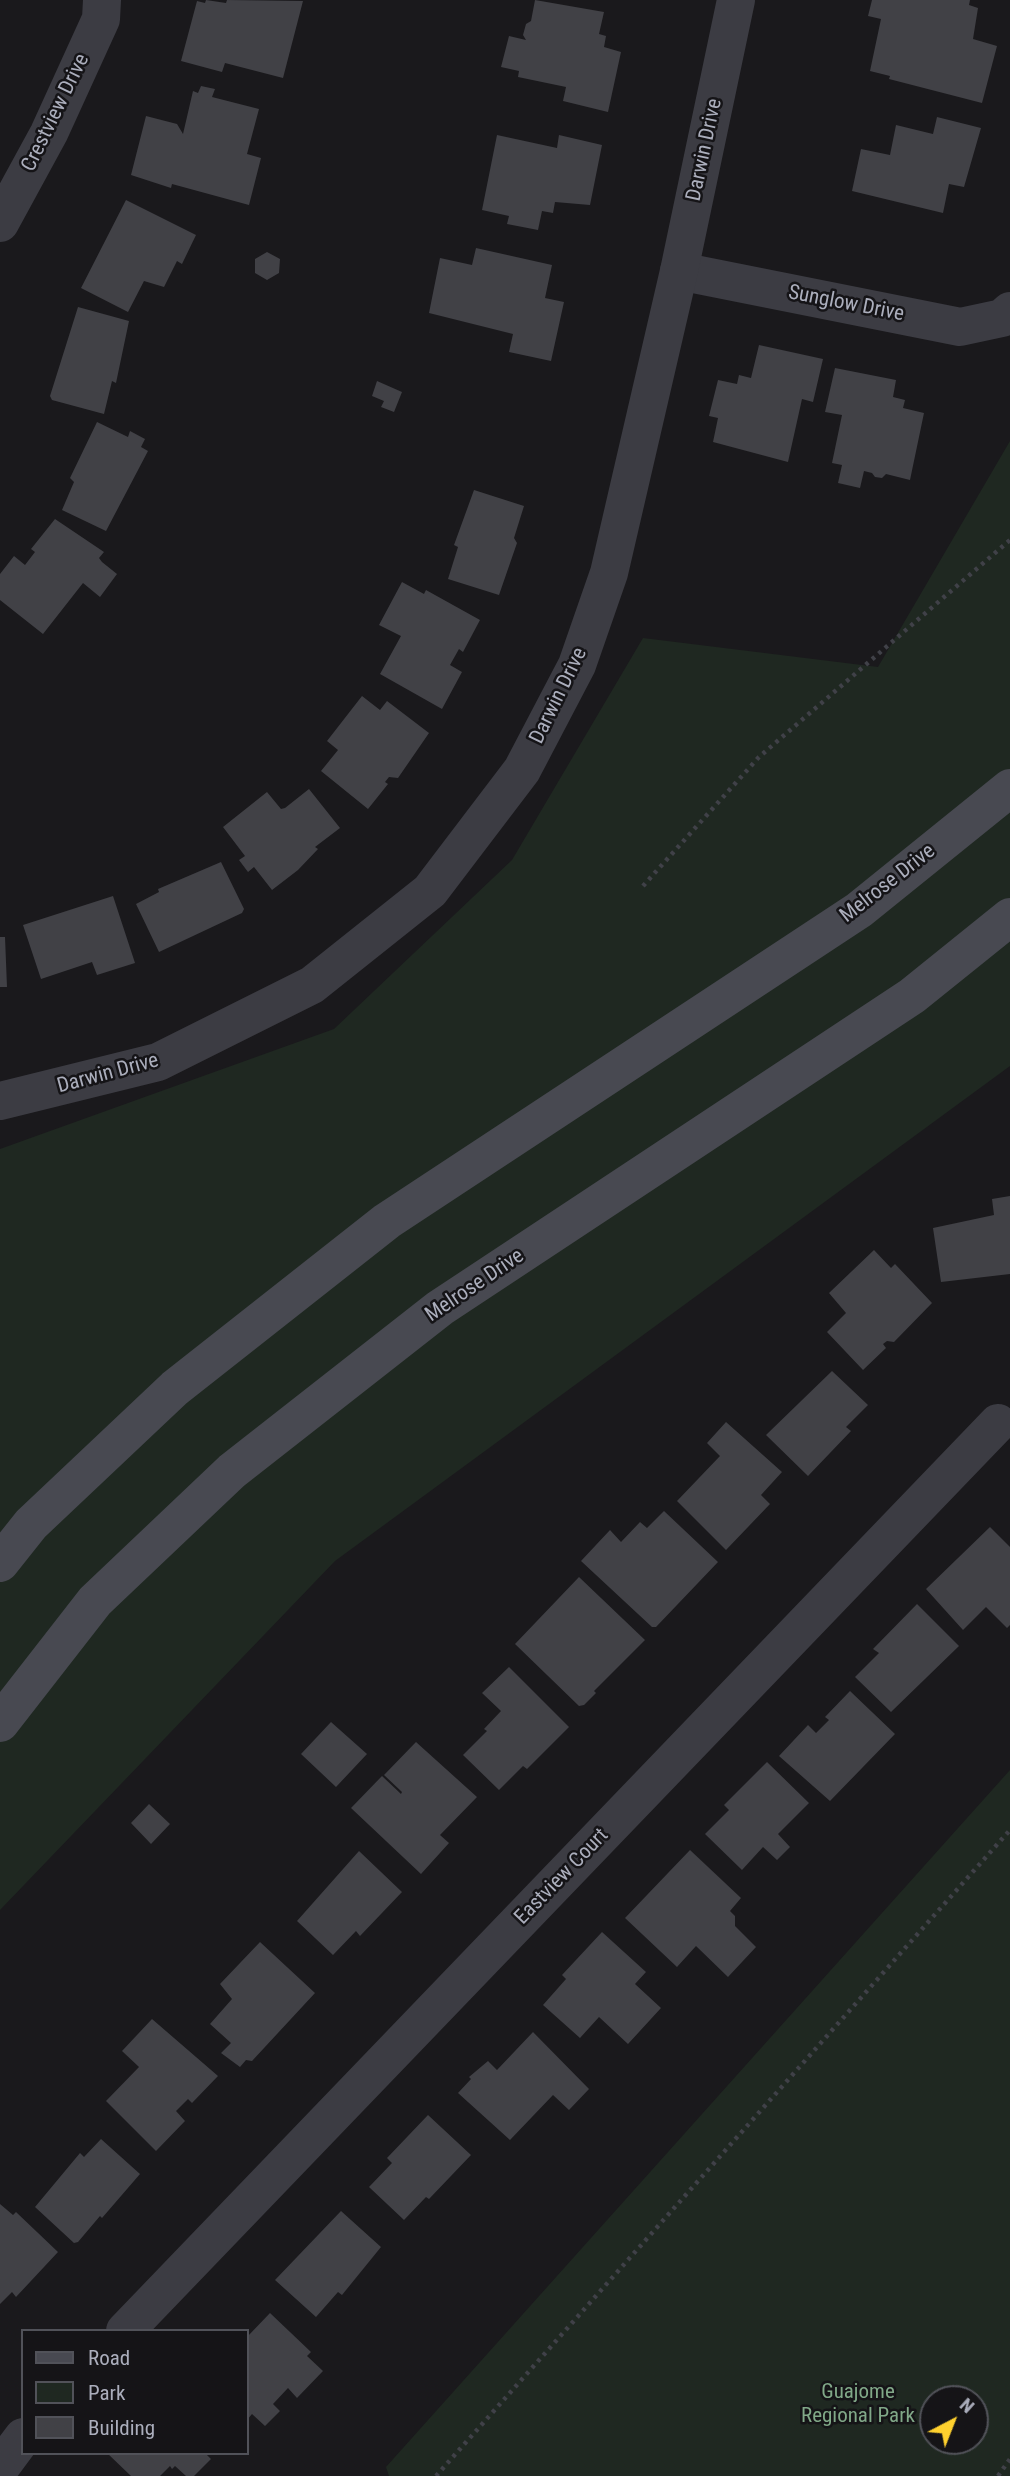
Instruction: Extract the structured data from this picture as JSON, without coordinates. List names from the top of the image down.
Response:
{
  "streets": {
    "main road": ["Melrose Drive"],
    "street": [
      "Crestview Drive",
      "Darwin Drive",
      "Sunglow Drive",
      "Eastview Court"
    ]
  },
  "crossings": [
    ["Darwin Drive", "Sunglow Drive"]
  ],
  "parks": ["Guajome Regional Park"],
  "legend": ["Road", "Park", "Building"],
  "north": "top right"
}
